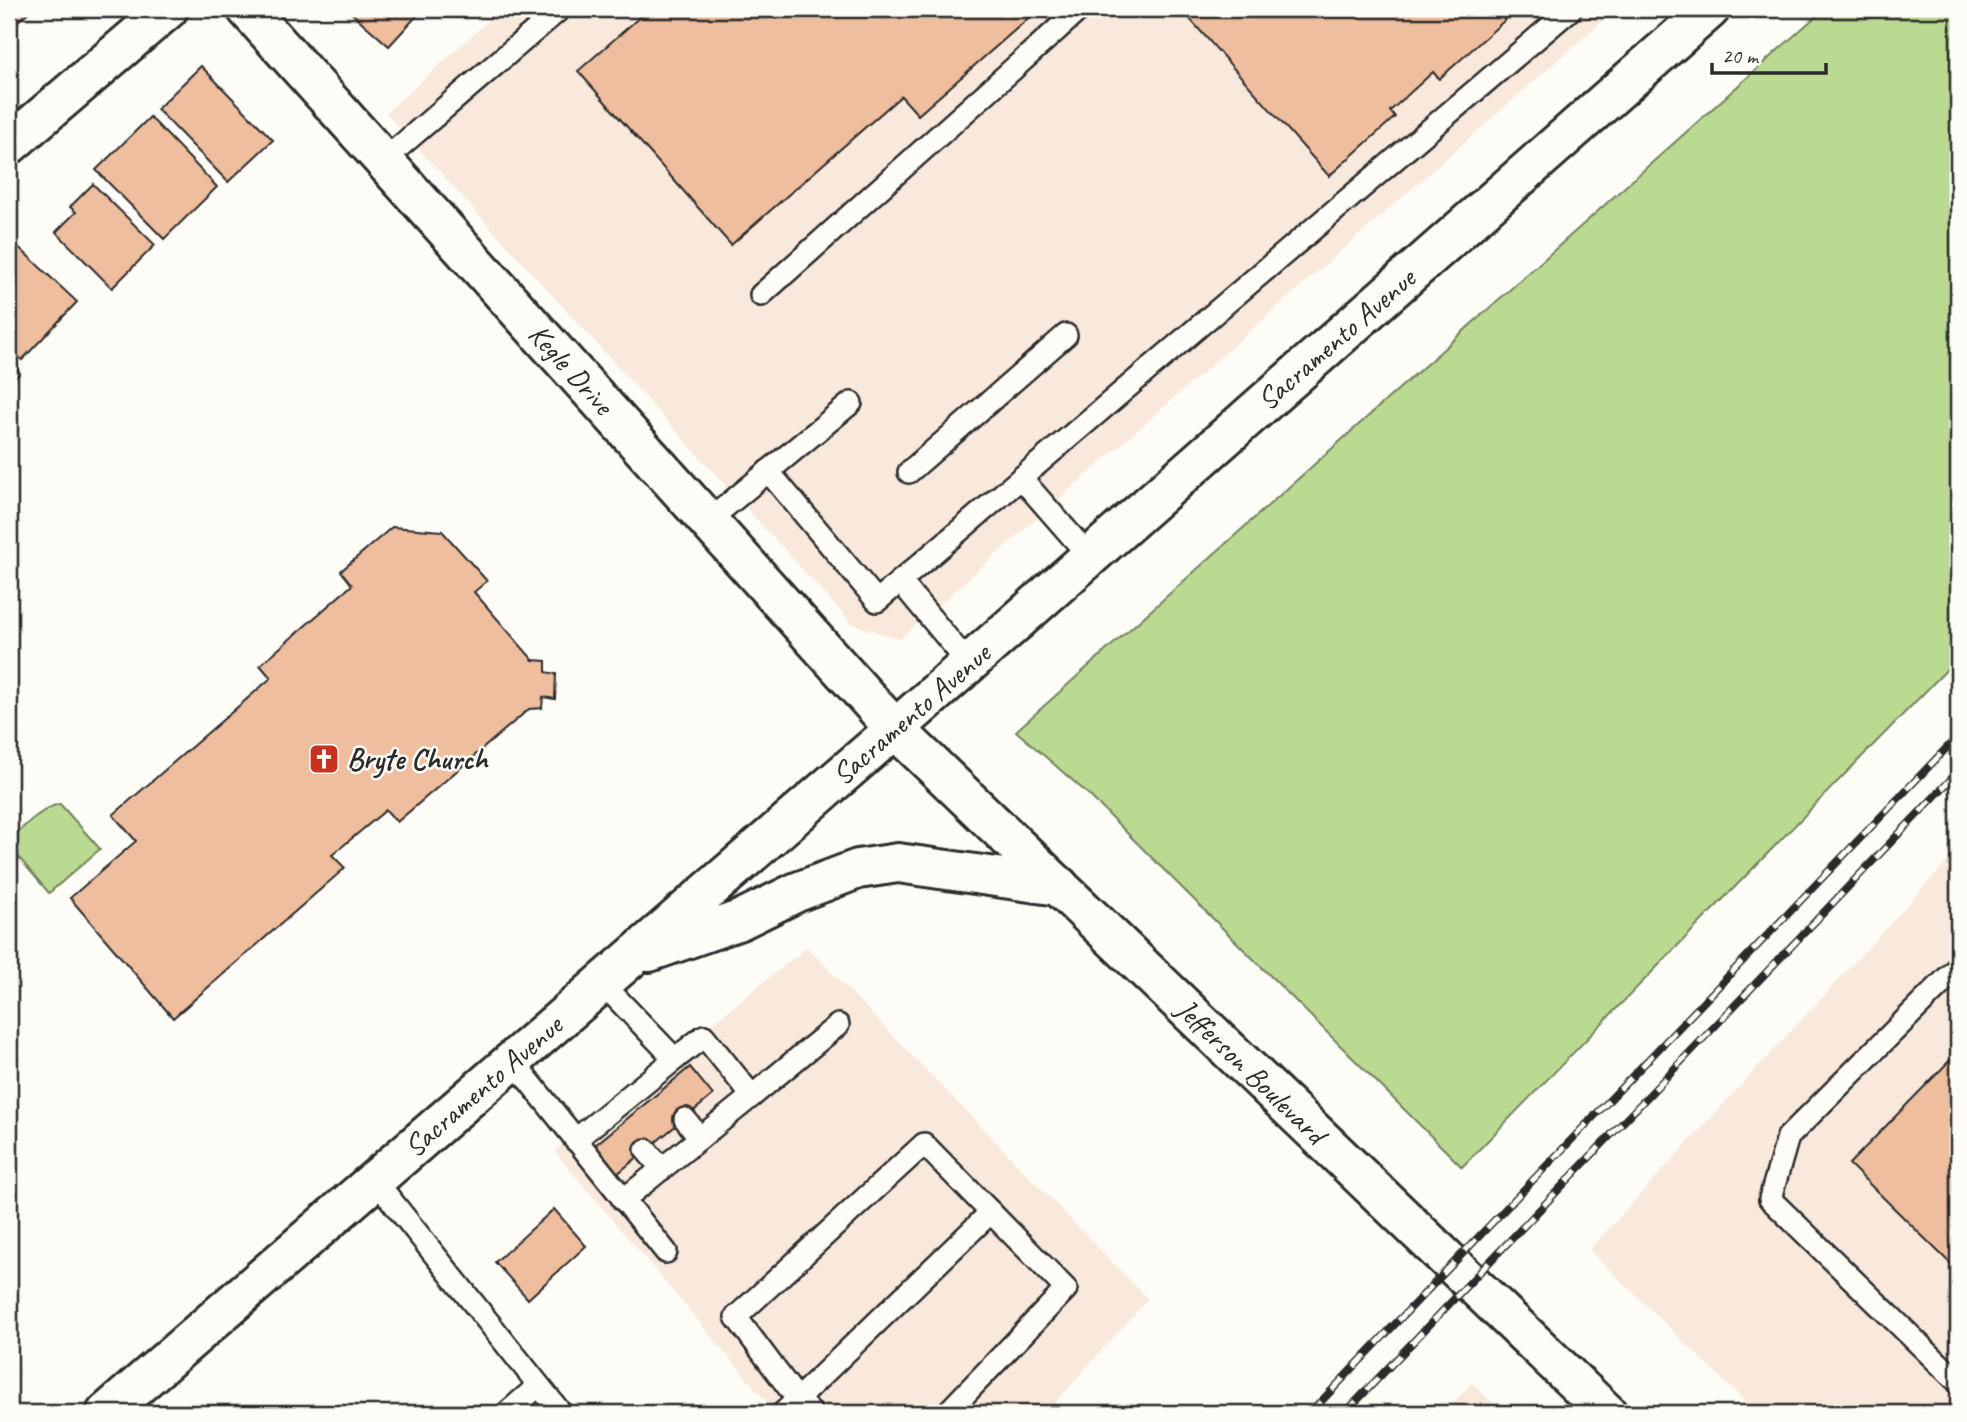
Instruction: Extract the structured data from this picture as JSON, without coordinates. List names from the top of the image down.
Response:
{
  "streets": {
    "main road": ["Sacramento Avenue", "Kegle Drive", "Jefferson Boulevard"]
  },
  "crossings": [
    ["Sacramento Avenue", "Kegle Drive"],
    ["Sacramento Avenue", "Jefferson Boulevard"],
    ["Kegle Drive", "Jefferson Boulevard"]
  ],
  "places": {
    "church": ["Bryte Church"]
  },
  "scale_bar": "20 m"
}
